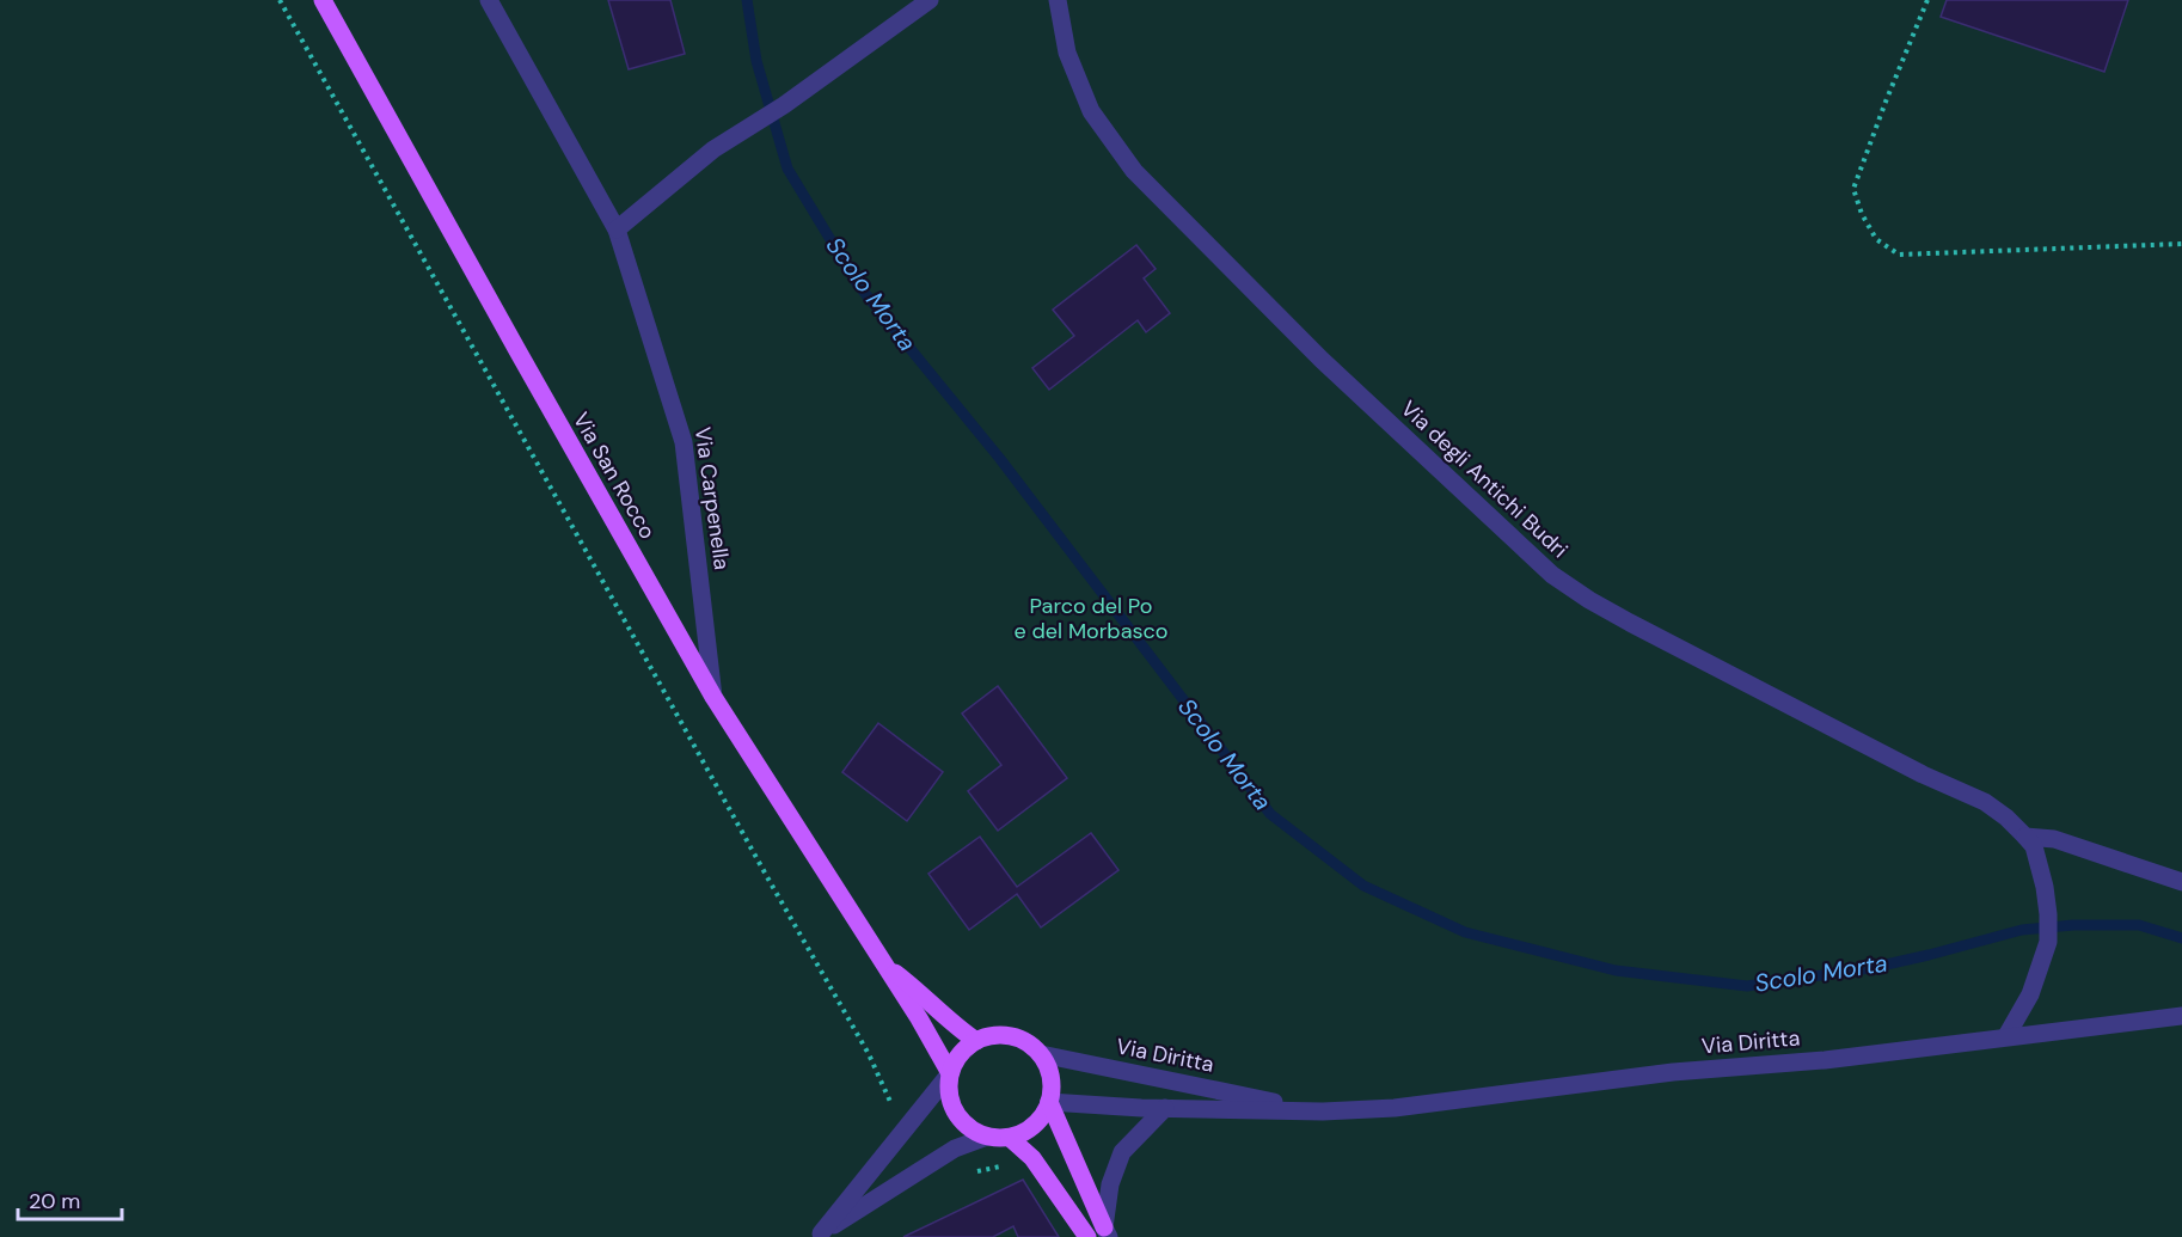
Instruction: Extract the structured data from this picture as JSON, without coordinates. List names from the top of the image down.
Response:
{
  "streets": {
    "main road": ["Via San Rocco"],
    "street": ["Via degli Antichi Budri", "Via Carpenella", "Via Diritta"]
  },
  "crossings": [
    ["Via San Rocco", "Via Carpenella"],
    ["Via San Rocco", "Via Diritta"],
    ["Via degli Antichi Budri", "Via Diritta"]
  ],
  "water": ["Scolo Morta"],
  "parks": ["Parco del Po e del Morbasco"],
  "scale_bar": "20 m"
}
